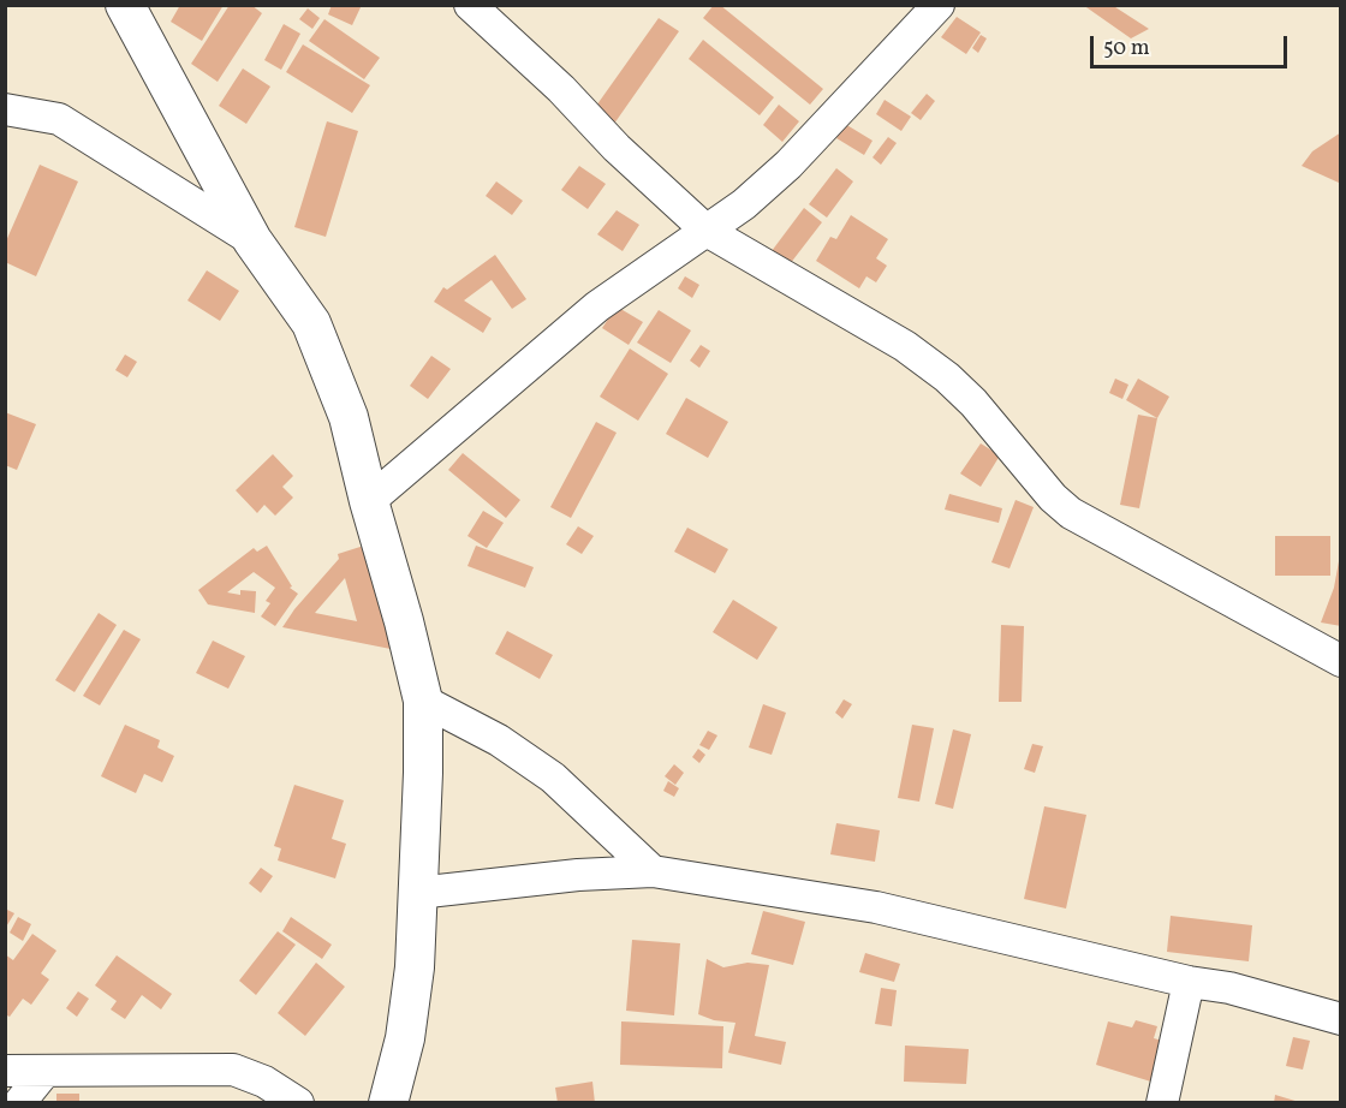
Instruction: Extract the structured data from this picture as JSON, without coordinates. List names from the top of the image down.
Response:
{
  "scale_bar": "50 m"
}
